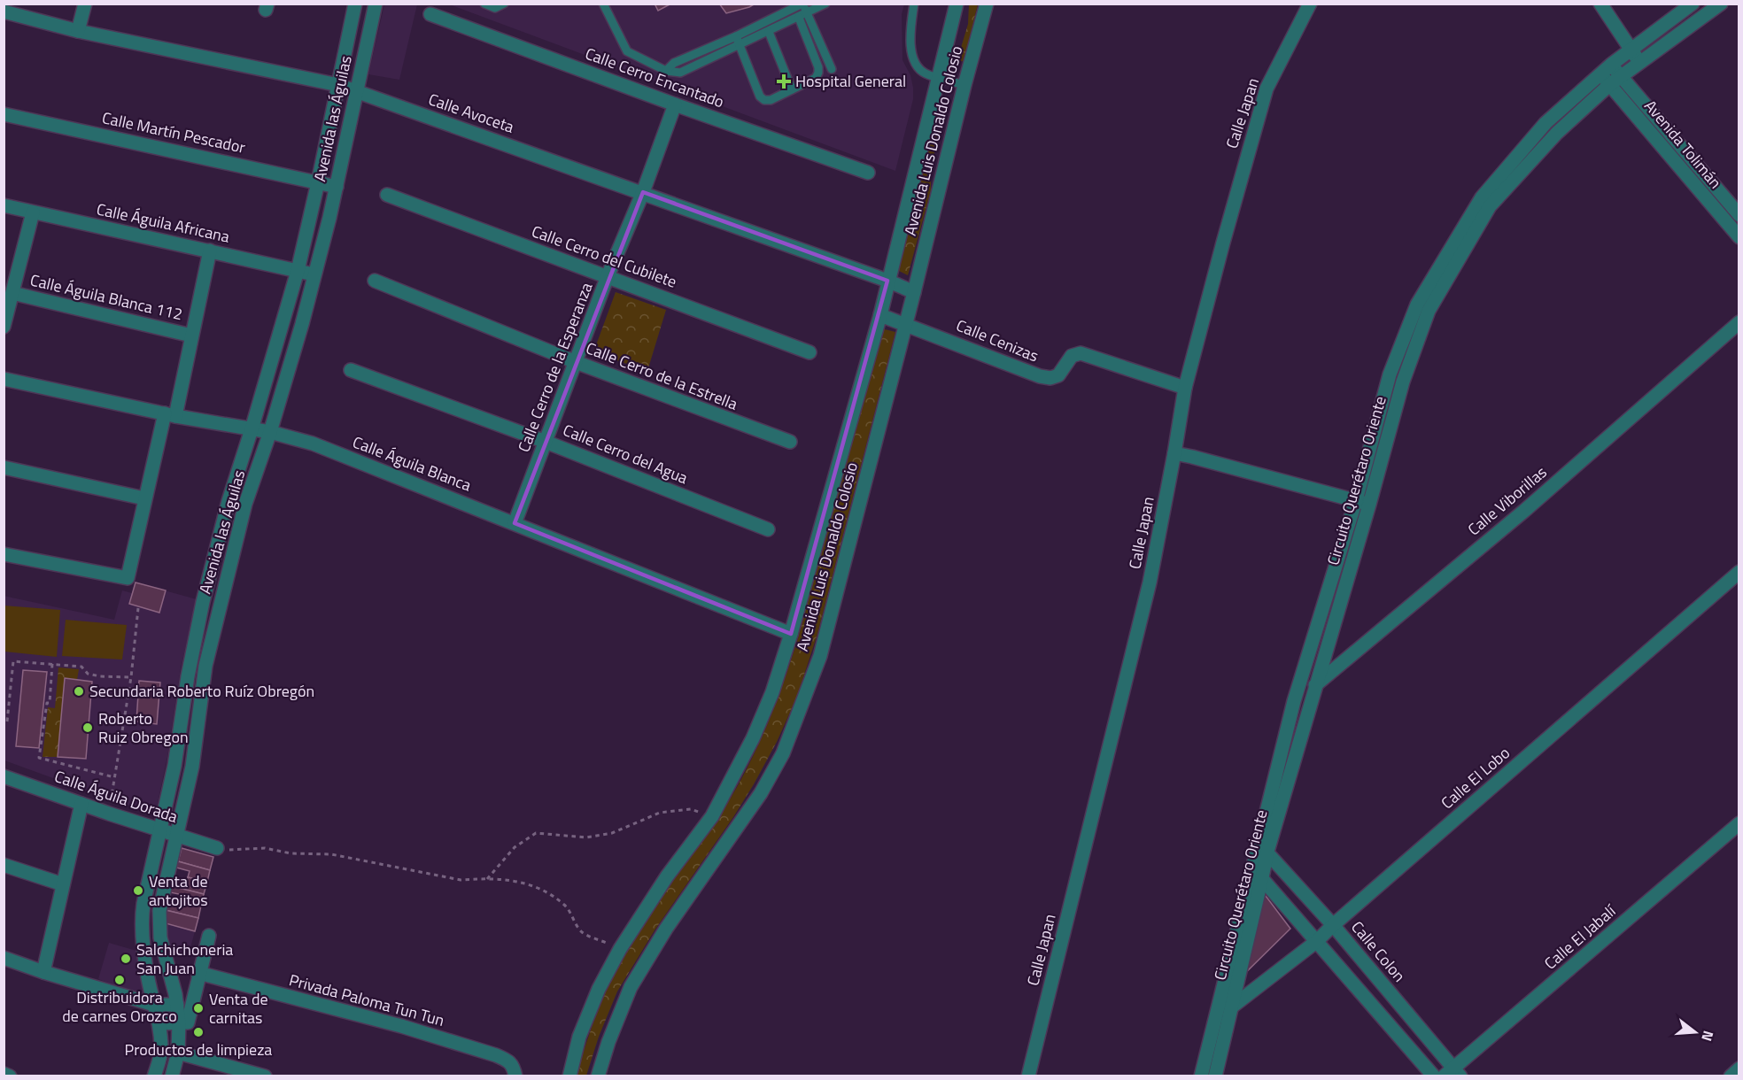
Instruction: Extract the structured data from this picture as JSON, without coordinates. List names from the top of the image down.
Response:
{
  "streets": {
    "street": [
      "Calle Cerro Encantado",
      "Calle Avoceta",
      "Calle Japan",
      "Avenida las Águilas",
      "Calle Martín Pescador",
      "Avenida Luis Donaldo Colosio",
      "Avenida Tolimán",
      "Calle Águila Africana",
      "Calle Cerro del Cubilete",
      "Calle Águila Blanca 112",
      "Calle Cenizas",
      "Calle Cerro de la Esperanza",
      "Calle Cerro de la Estrella",
      "Calle Cerro del Agua",
      "Calle Águila Blanca",
      "Circuito Querétaro Oriente",
      "Calle Viborillas",
      "Calle El Lobo",
      "Calle Águila Dorada",
      "Calle El Jabalí",
      "Calle Colon",
      "Privada Paloma Tun Tun"
    ]
  },
  "crossings": [
    ["Calle Cerro Encantado", "Calle Cerro de la Esperanza"],
    ["Calle Avoceta", "Avenida las Águilas"],
    ["Calle Avoceta", "Avenida Luis Donaldo Colosio"],
    ["Calle Avoceta", "Calle Cerro de la Esperanza"],
    ["Calle Japan", "Calle Cenizas"],
    ["Avenida las Águilas", "Calle Martín Pescador"],
    ["Avenida las Águilas", "Calle Águila Africana"],
    ["Avenida las Águilas", "Calle Águila Blanca"],
    ["Avenida las Águilas", "Calle Águila Dorada"],
    ["Avenida Luis Donaldo Colosio", "Calle Cenizas"],
    ["Avenida Luis Donaldo Colosio", "Calle Águila Blanca"],
    ["Avenida Tolimán", "Circuito Querétaro Oriente"],
    ["Calle Águila Africana", "Calle Águila Blanca 112"],
    ["Calle Cerro del Cubilete", "Calle Cerro de la Esperanza"],
    ["Calle Águila Blanca 112", "Calle Águila Blanca"],
    ["Calle Cerro de la Esperanza", "Calle Cerro de la Estrella"],
    ["Calle Cerro de la Esperanza", "Calle Cerro del Agua"],
    ["Calle Cerro de la Esperanza", "Calle Águila Blanca"],
    ["Circuito Querétaro Oriente", "Calle Viborillas"],
    ["Circuito Querétaro Oriente", "Calle El Lobo"],
    ["Circuito Querétaro Oriente", "Calle Colon"],
    ["Calle El Lobo", "Calle Colon"],
    ["Calle El Jabalí", "Calle Colon"]
  ],
  "places": {
    "health": ["Hospital General"],
    "other": [
      "Secundaria Roberto Ruíz Obregón",
      "Roberto Ruiz Obregon",
      "Venta de antojitos",
      "Salchichoneria San Juan",
      "Distribuidora de carnes Orozco",
      "Venta de carnitas",
      "Productos de limpieza"
    ]
  },
  "north": "right"
}
